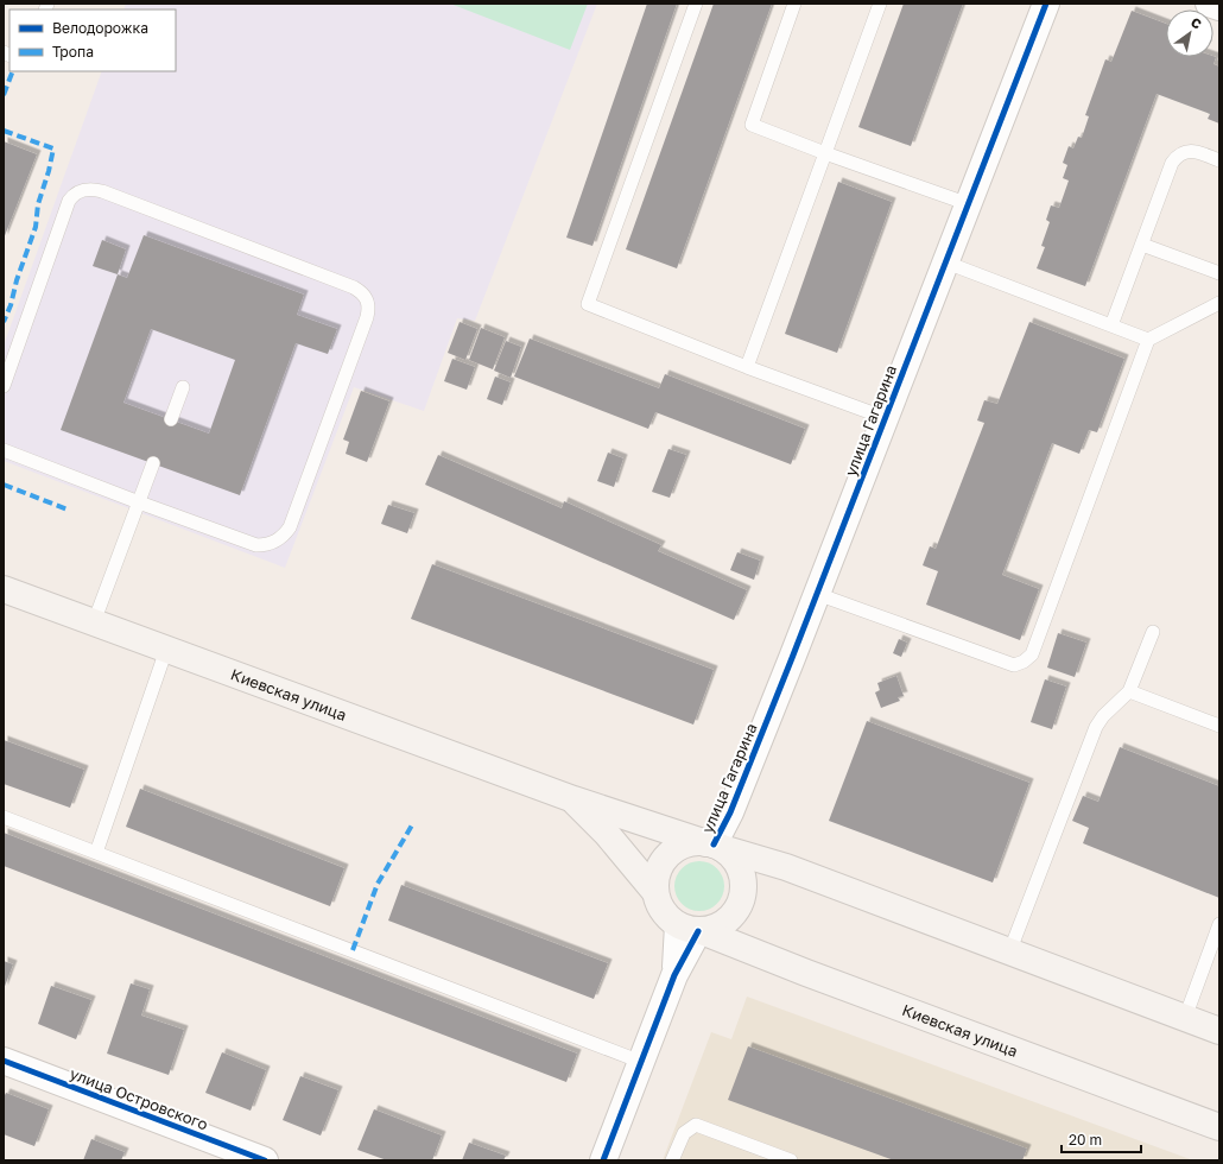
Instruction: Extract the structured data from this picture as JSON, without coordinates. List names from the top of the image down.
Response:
{
  "streets": {
    "main road": ["Киевская улица"],
    "street": ["улица Гагарина", "улица Островского"]
  },
  "crossings": [
    ["улица Гагарина", "Киевская улица"]
  ],
  "legend": ["Велодорожка", "Тропа"],
  "scale_bar": "20 m",
  "north": "top right"
}
